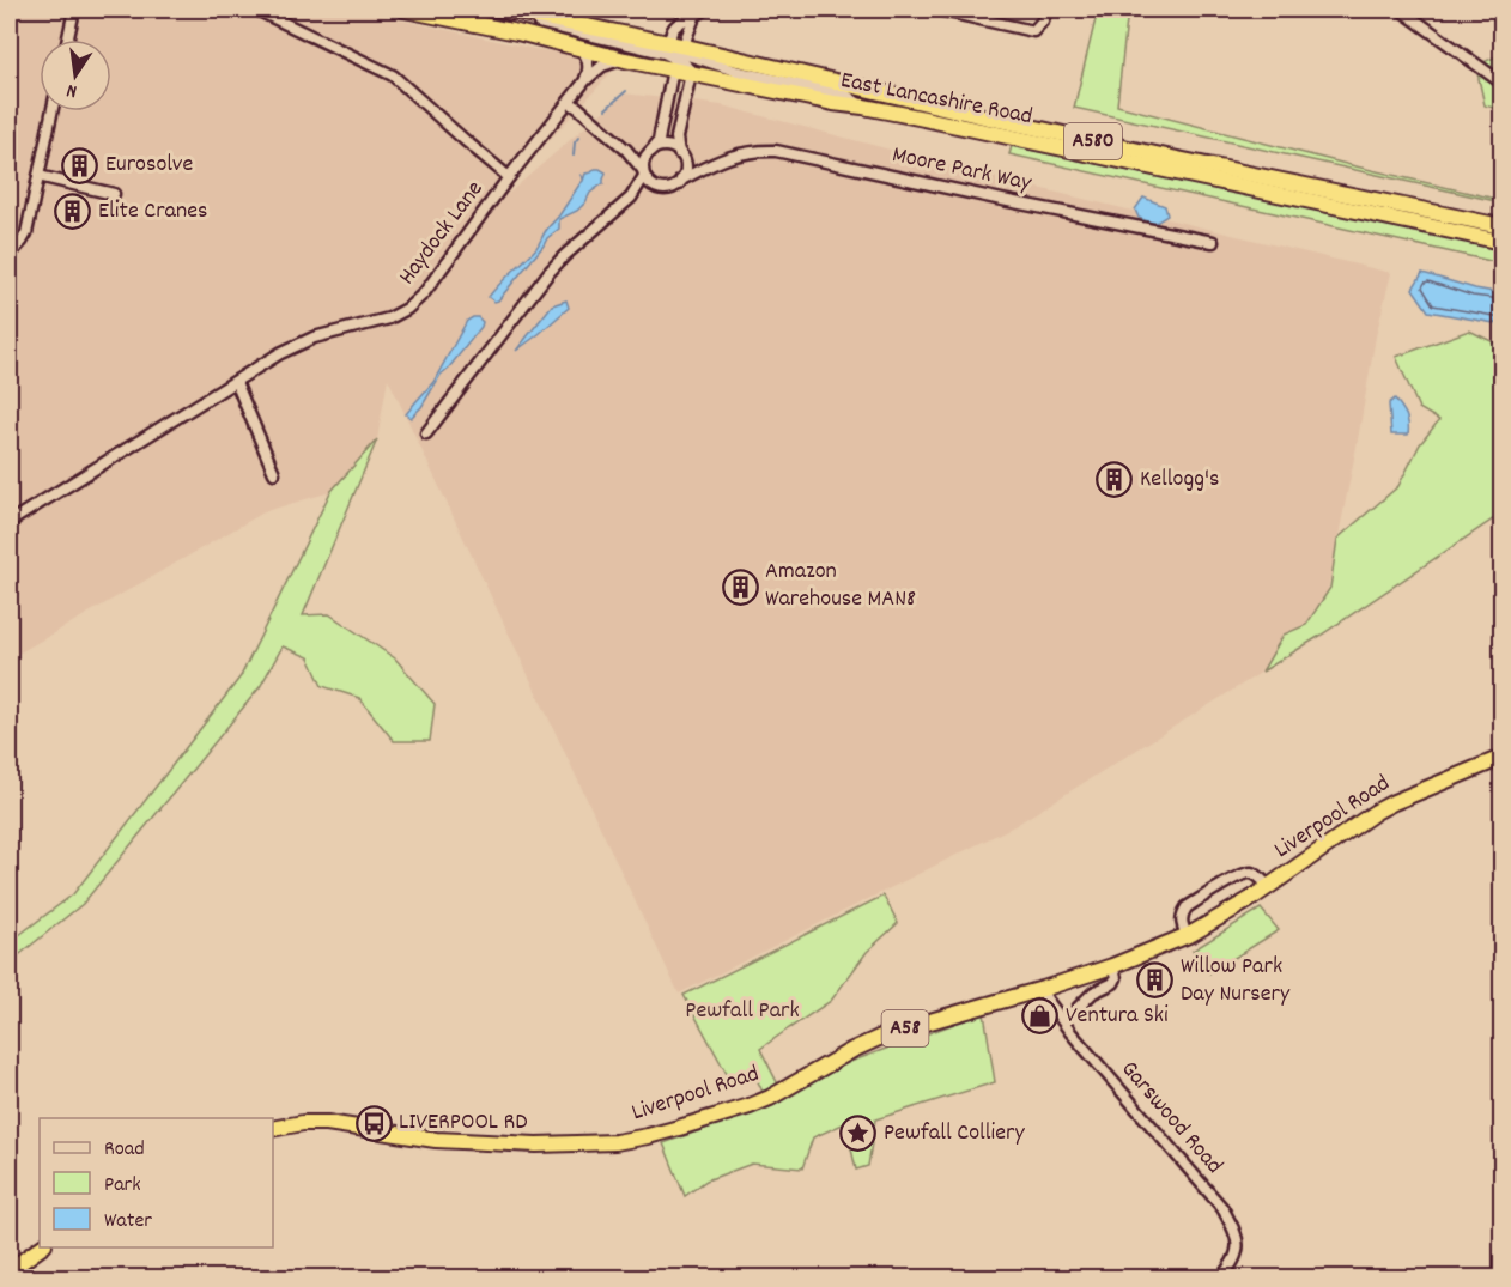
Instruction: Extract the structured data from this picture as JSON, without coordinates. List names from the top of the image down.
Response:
{
  "streets": {
    "highway": [
      "East Lancashire Road",
      "A580",
      "Liverpool Road",
      "A58"
    ],
    "street": ["Moore Park Way", "Haydock Lane", "Garswood Road"]
  },
  "crossings": [
    ["East Lancashire Road", "Haydock Lane"],
    ["Liverpool Road", "Garswood Road"]
  ],
  "parks": ["Pewfall Park"],
  "places": {
    "building": [
      "Eurosolve",
      "Elite Cranes",
      "Kellogg's",
      "Amazon Warehouse MAN8",
      "Willow Park Day Nursery"
    ],
    "shop": ["Ventura Ski"],
    "bus stop": ["LIVERPOOL RD"],
    "place": ["Pewfall Colliery"]
  },
  "legend": ["Road", "Park", "Water"],
  "north": "bottom"
}
